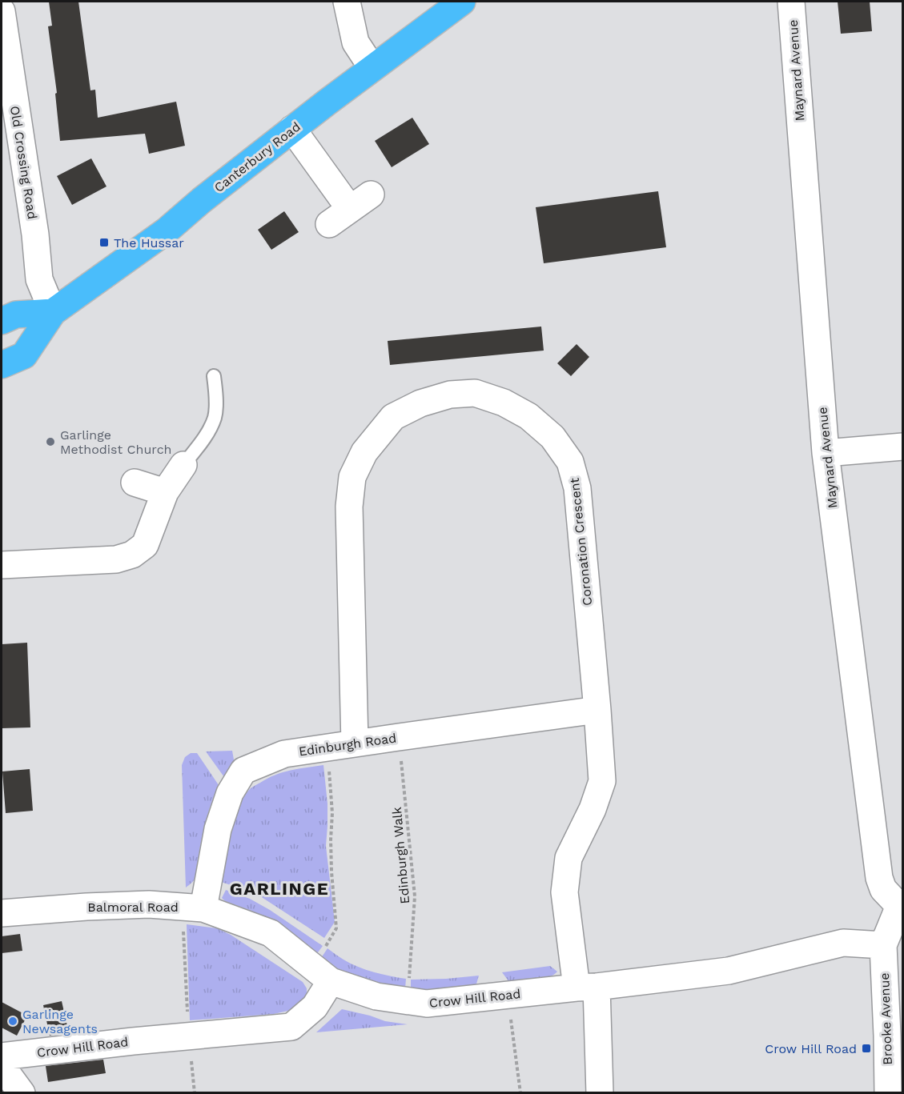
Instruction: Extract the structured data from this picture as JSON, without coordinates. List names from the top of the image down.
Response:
{
  "streets": {
    "highway": ["Canterbury Road"],
    "street": [
      "Maynard Avenue",
      "Old Crossing Road",
      "Coronation Crescent",
      "Edinburgh Road",
      "Balmoral Road",
      "Crow Hill Road",
      "Brooke Avenue"
    ],
    "path": ["Edinburgh Walk"]
  },
  "crossings": [
    ["Canterbury Road", "Old Crossing Road"],
    ["Coronation Crescent", "Edinburgh Road"],
    ["Coronation Crescent", "Crow Hill Road"],
    ["Edinburgh Road", "Edinburgh Walk"],
    ["Edinburgh Road", "Balmoral Road"],
    ["Edinburgh Walk", "Crow Hill Road"],
    ["Balmoral Road", "Crow Hill Road"],
    ["Crow Hill Road", "Brooke Avenue"]
  ],
  "districts": ["GARLINGE"],
  "places": {
    "transit": ["The Hussar", "Crow Hill Road"],
    "other": ["Garlinge Methodist Church", "Garlinge Newsagents"]
  }
}
